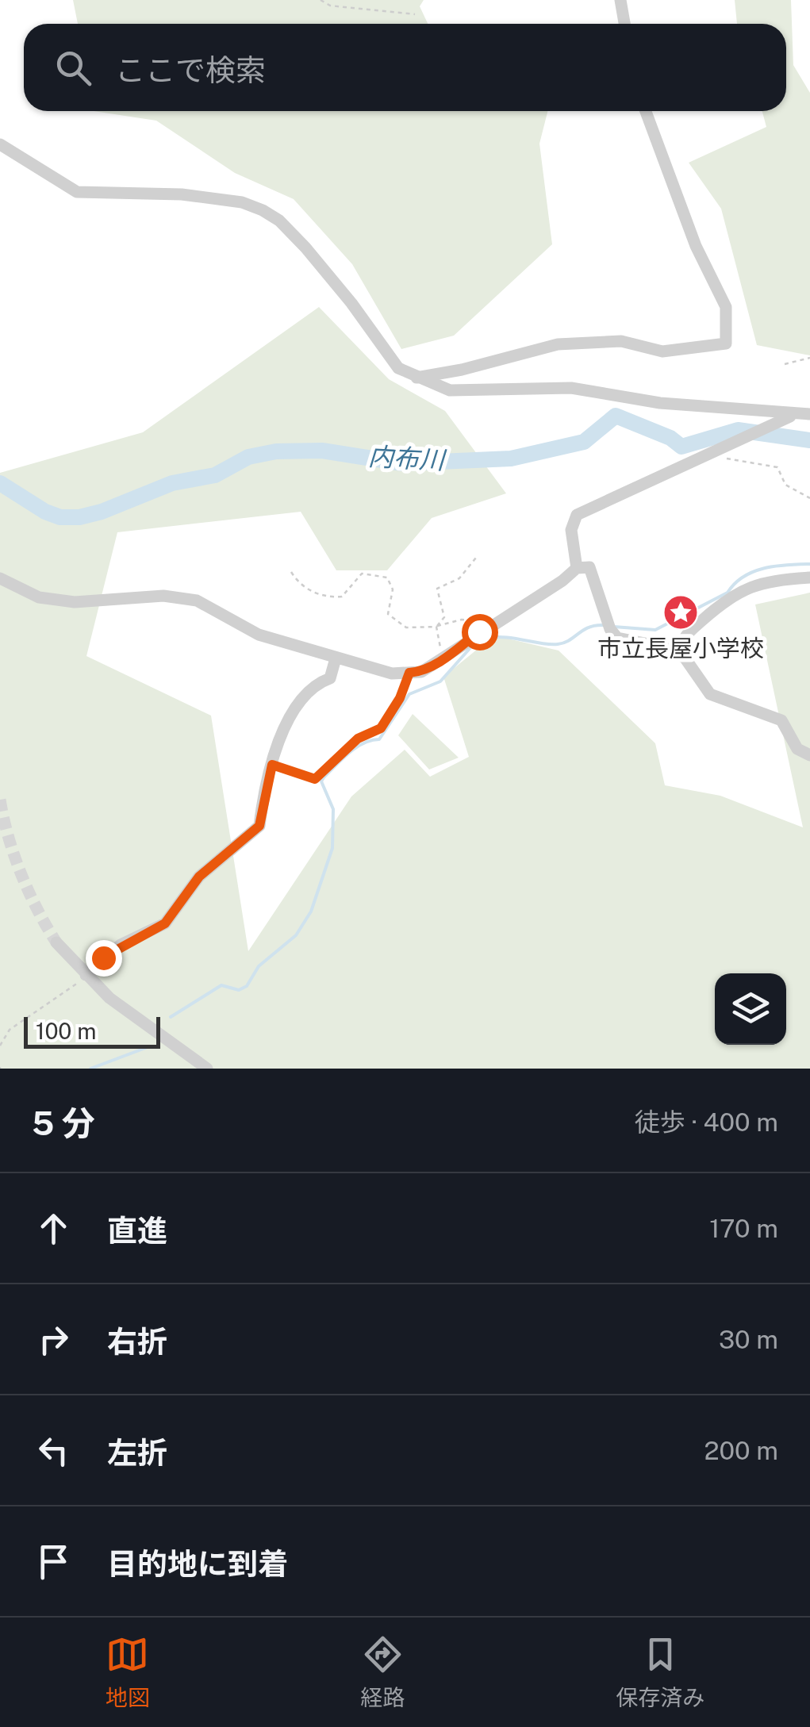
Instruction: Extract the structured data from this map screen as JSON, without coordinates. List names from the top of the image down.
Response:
{
  "water": ["内布川"],
  "places": {
    "place": ["市立長屋小学校"]
  },
  "scale_bar": "100 m",
  "page": {
    "search": "ここで検索",
    "scale": "100 m",
    "heading": ["5 分", "徒歩 · 400 m"],
    "list": [
      ["直進", "170 m"],
      ["右折", "30 m"],
      ["左折", "200 m"],
      "目的地に到着"
    ],
    "nav": ["地図", "経路", "保存済み"]
  }
}
